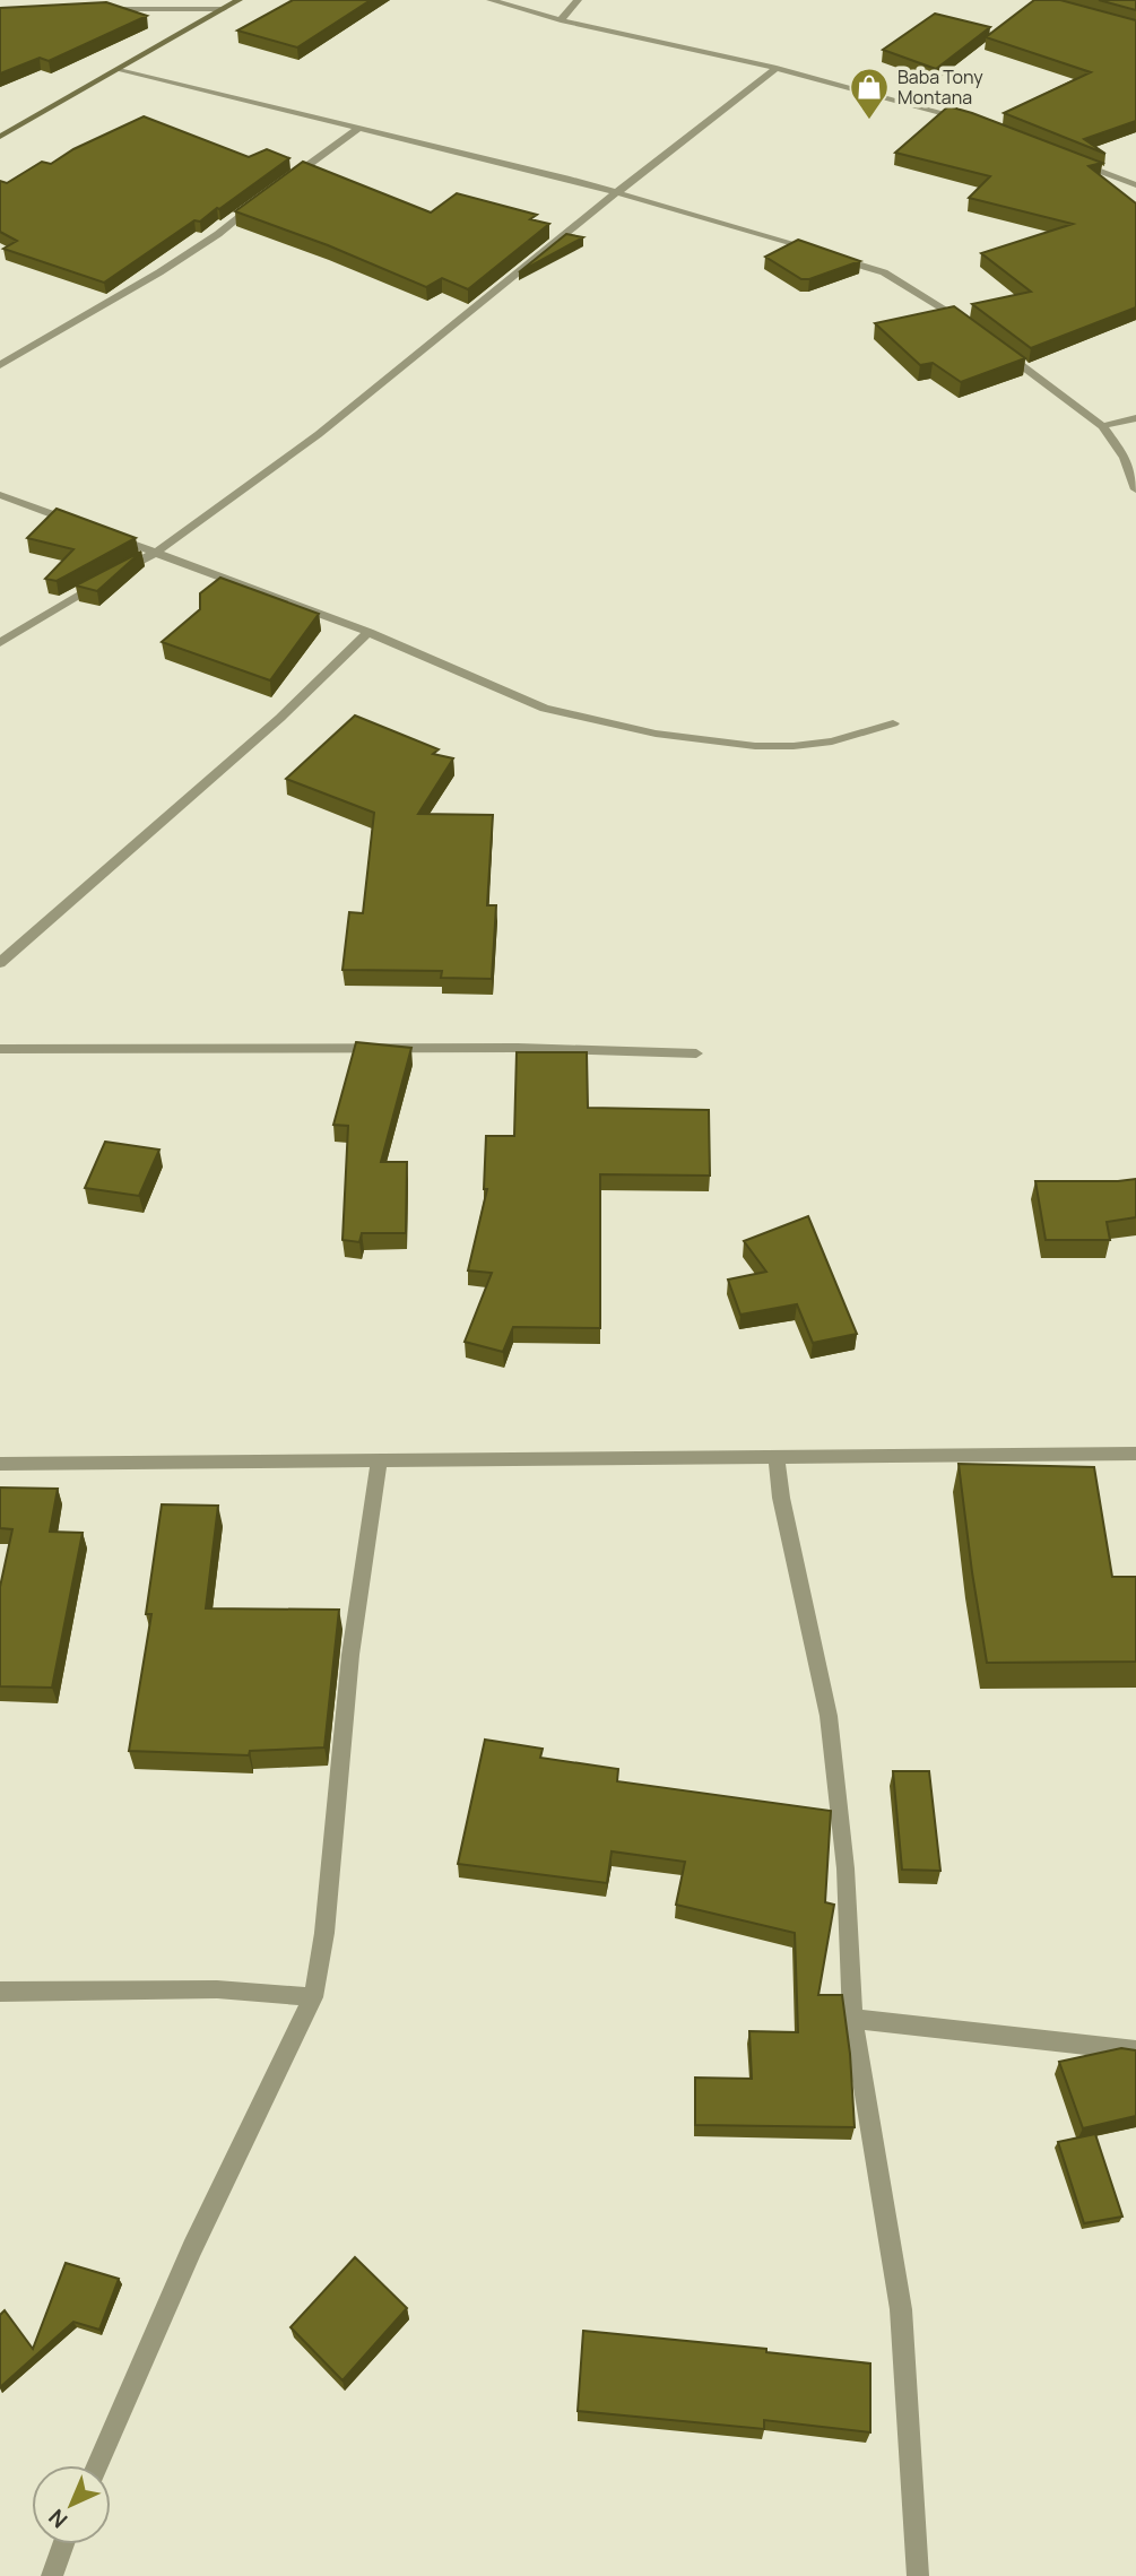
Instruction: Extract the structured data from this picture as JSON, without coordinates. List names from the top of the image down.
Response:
{
  "places": {
    "shop": ["Baba Tony Montana"]
  },
  "north": "bottom left"
}
